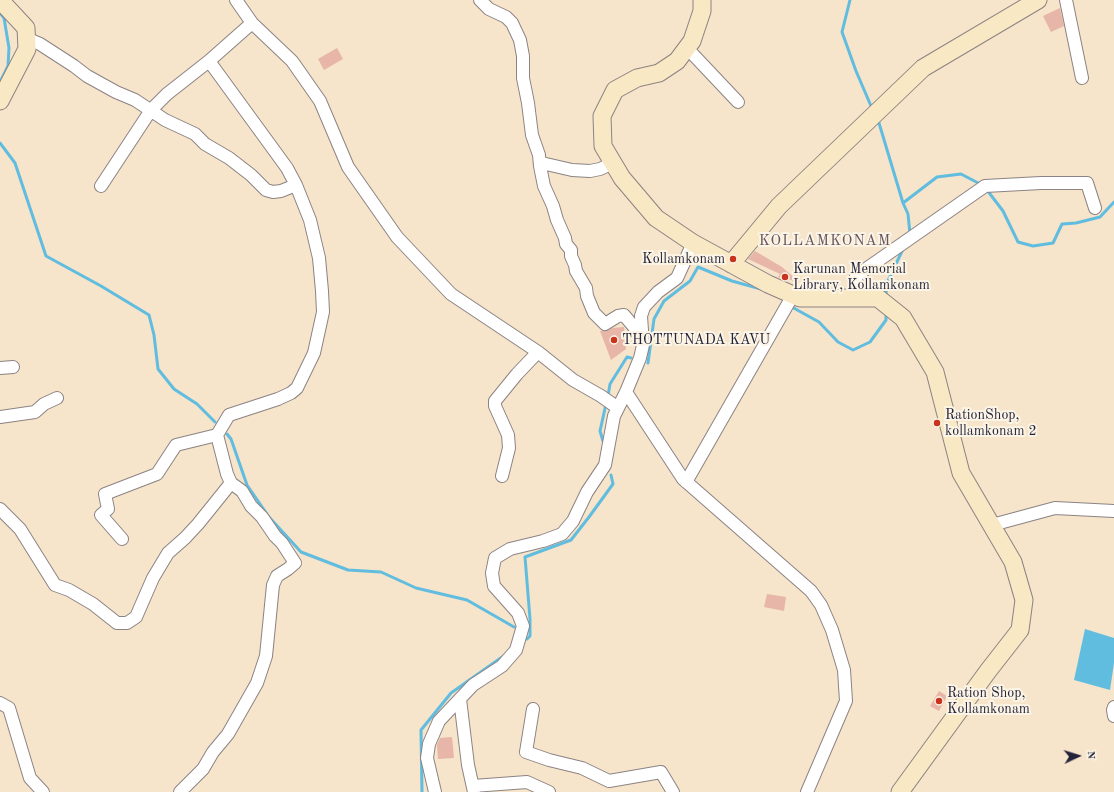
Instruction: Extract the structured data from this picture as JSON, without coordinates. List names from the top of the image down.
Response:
{
  "districts": ["KOLLAMKONAM"],
  "places": [
    "Kollamkonam",
    "Karunan Memorial Library, Kollamkonam",
    "THOTTUNADA KAVU",
    "RationShop, kollamkonam 2",
    "Ration Shop, Kollamkonam"
  ],
  "north": "right"
}
